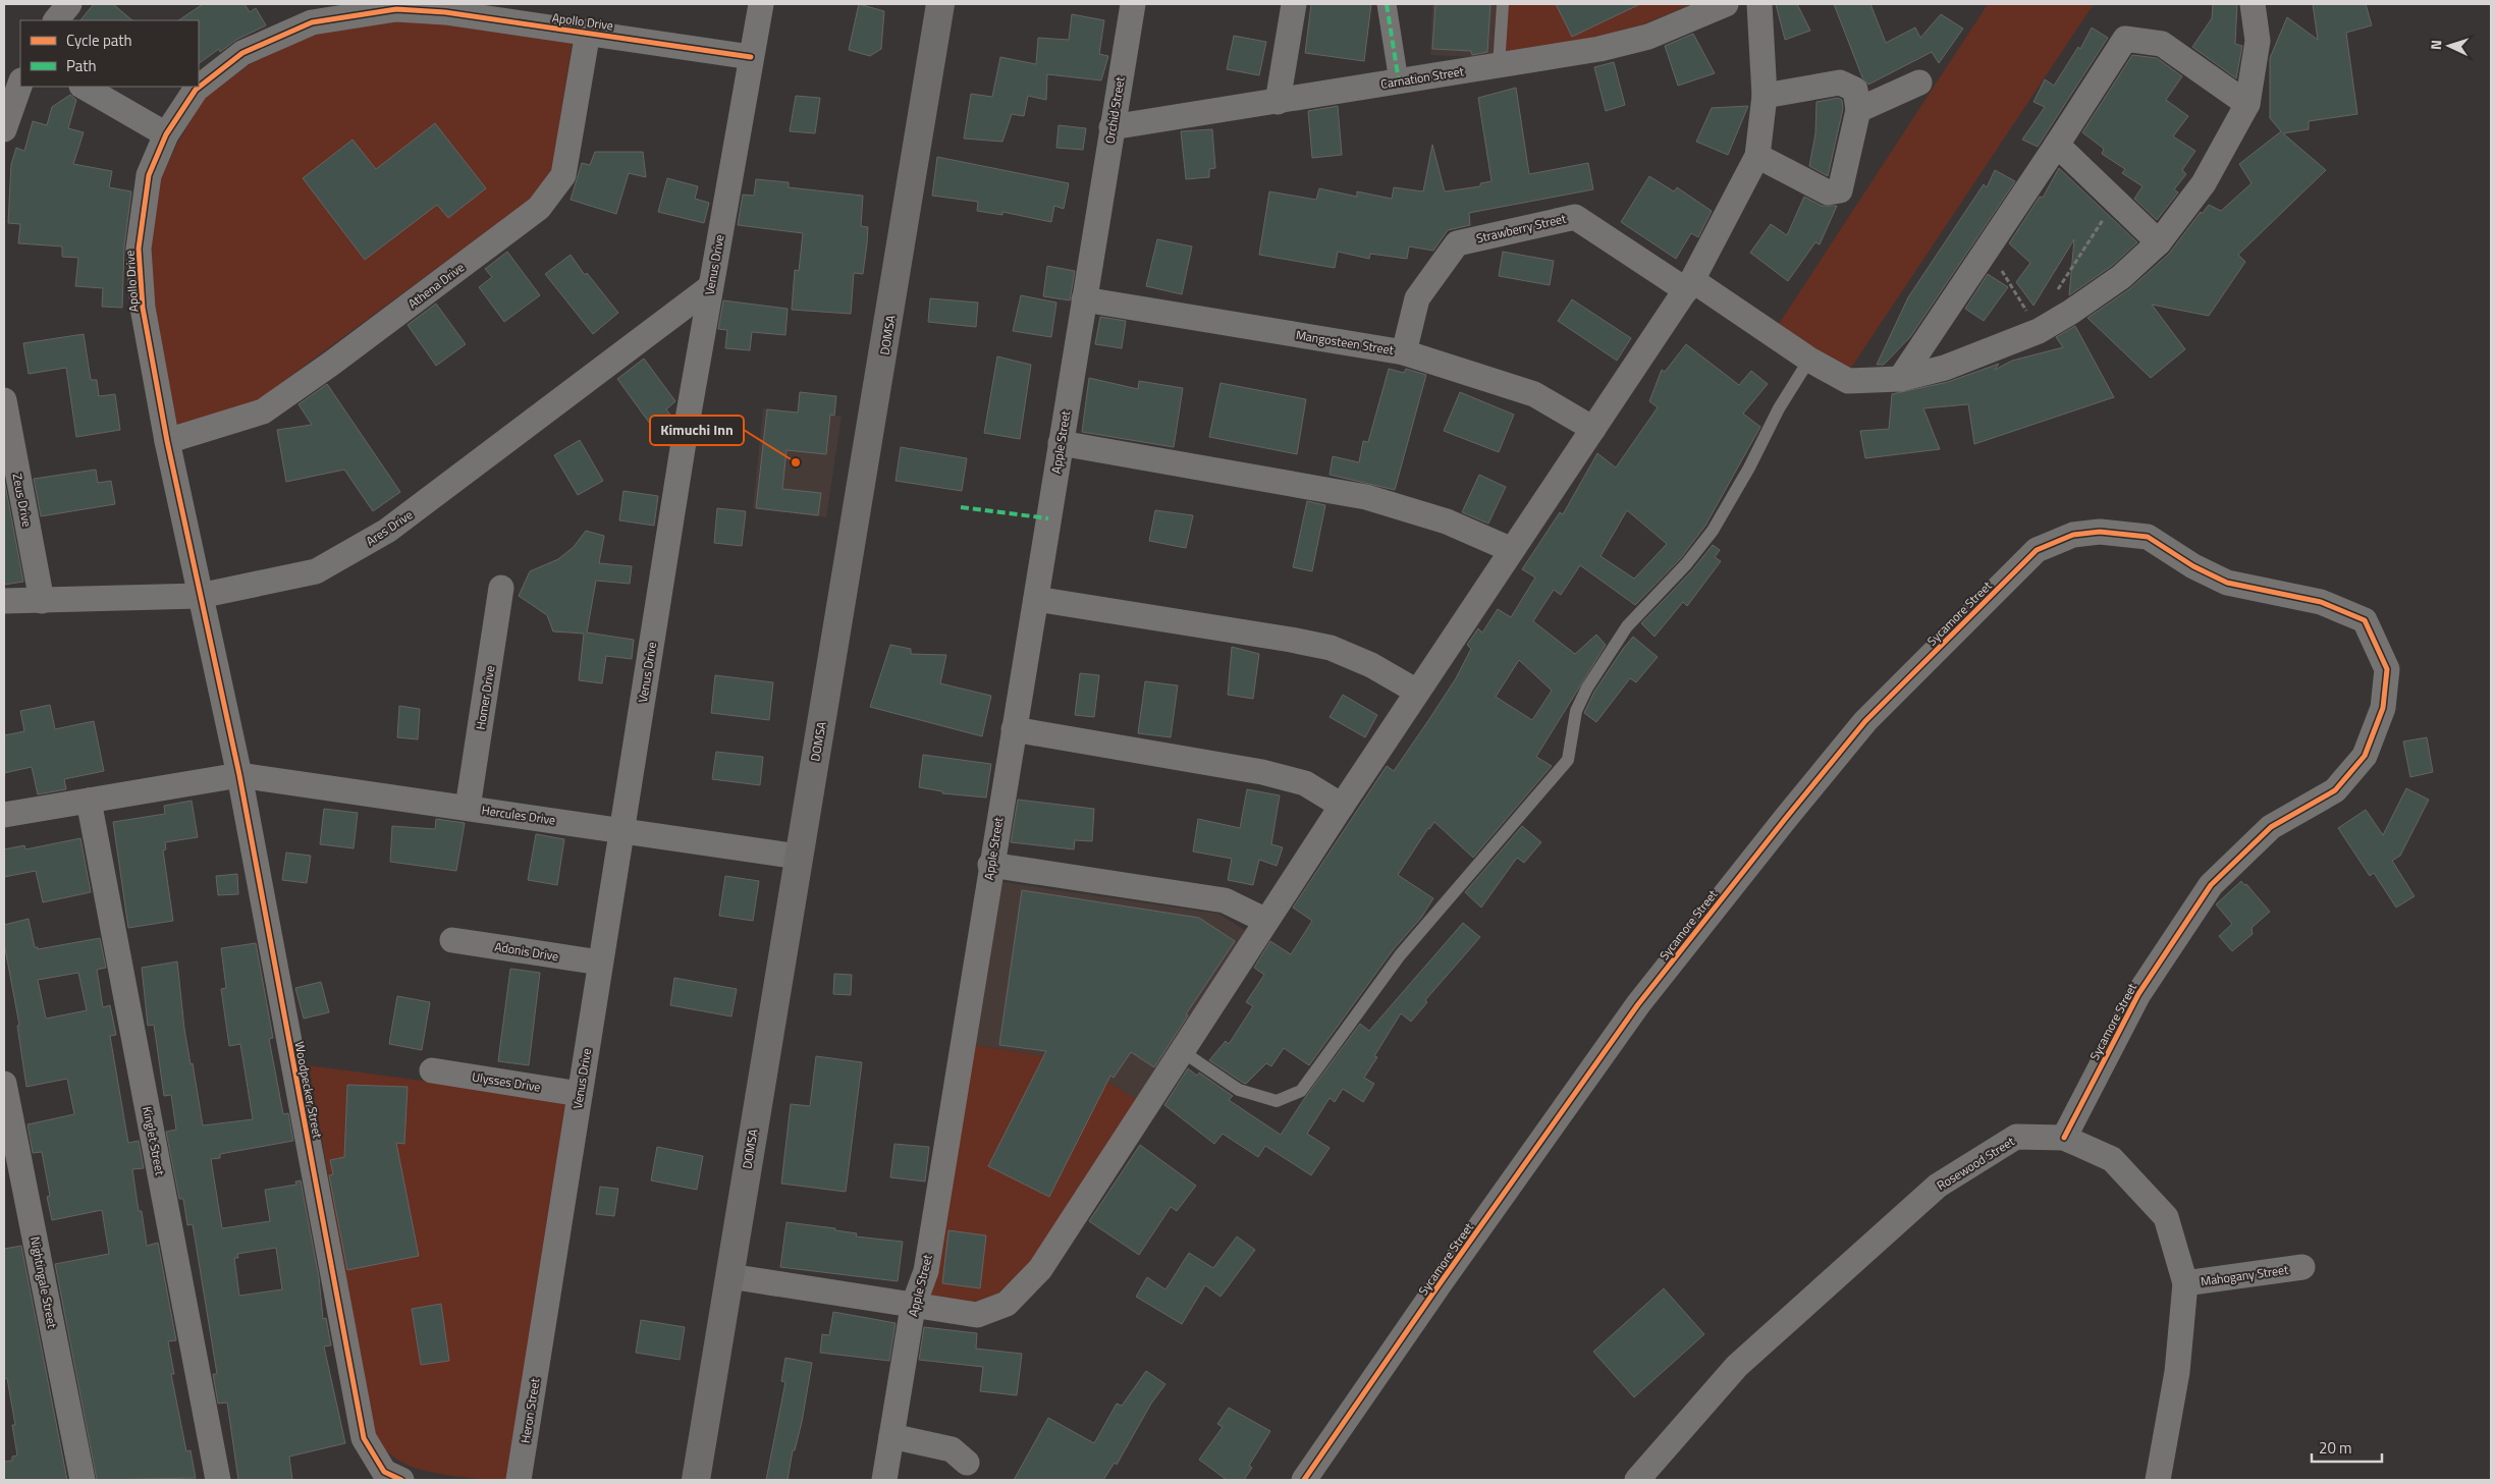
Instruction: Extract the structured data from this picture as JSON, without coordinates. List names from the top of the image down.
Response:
{
  "streets": {
    "main road": ["DOMSA"],
    "street": [
      "Apollo Drive",
      "Carnation Street",
      "Orchid Street",
      "Strawberry Street",
      "Venus Drive",
      "Athena Drive",
      "Mangosteen Street",
      "Apple Street",
      "Zeus Drive",
      "Ares Drive",
      "Sycamore Street",
      "Homer Drive",
      "Hercules Drive",
      "Adonis Drive",
      "Ulysses Drive",
      "Woodpecker Street",
      "Kinglet Street",
      "Rosewood Street",
      "Mahogany Street",
      "Nightingale Street",
      "Heron Street"
    ]
  },
  "crossings": [
    ["Apollo Drive", "Venus Drive"],
    ["Apollo Drive", "Athena Drive"],
    ["Apollo Drive", "Ares Drive"],
    ["Apollo Drive", "Woodpecker Street"],
    ["Carnation Street", "Orchid Street"],
    ["Orchid Street", "Apple Street"],
    ["Strawberry Street", "Mangosteen Street"],
    ["Venus Drive", "Ares Drive"],
    ["Venus Drive", "Hercules Drive"],
    ["Venus Drive", "Adonis Drive"],
    ["Venus Drive", "Ulysses Drive"],
    ["Venus Drive", "Heron Street"],
    ["DOMSA", "Hercules Drive"],
    ["Mangosteen Street", "Apple Street"],
    ["Zeus Drive", "Ares Drive"],
    ["Sycamore Street", "Rosewood Street"],
    ["Homer Drive", "Hercules Drive"],
    ["Hercules Drive", "Woodpecker Street"],
    ["Hercules Drive", "Kinglet Street"],
    ["Rosewood Street", "Mahogany Street"]
  ],
  "places": ["Kimuchi Inn"],
  "legend": ["Cycle path", "Path"],
  "scale_bar": "20 m",
  "north": "left"
}
